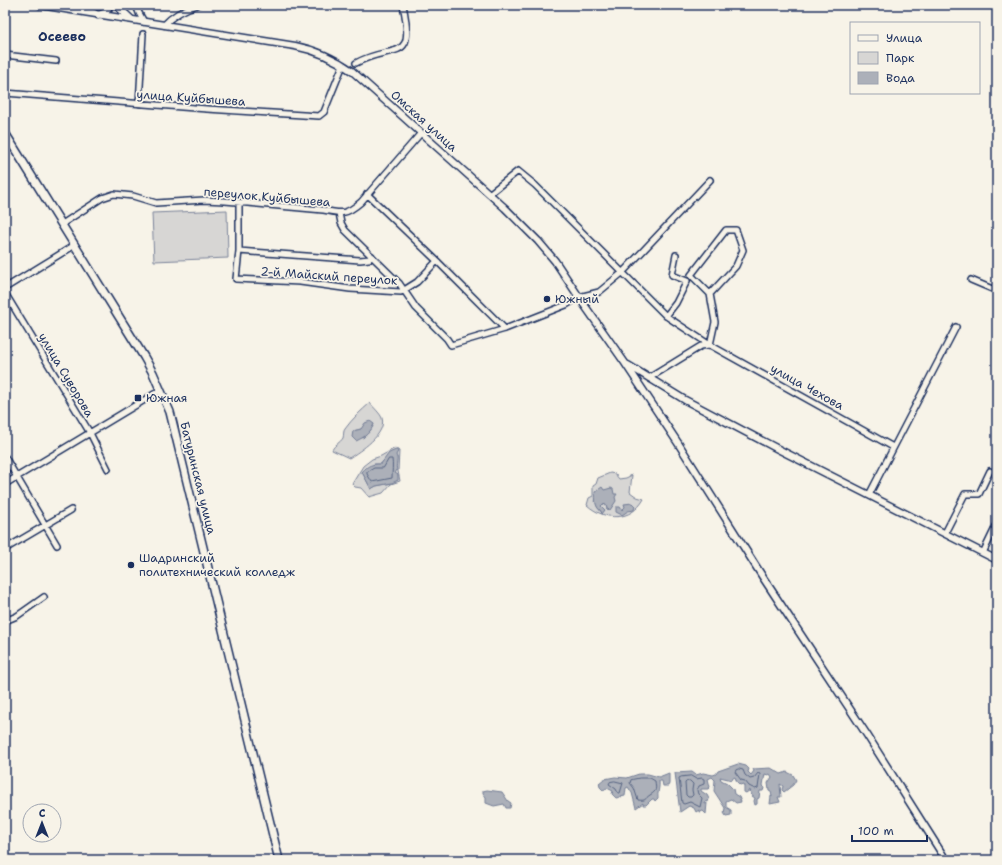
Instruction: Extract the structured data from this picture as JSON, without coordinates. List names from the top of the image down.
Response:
{
  "streets": {
    "main road": ["Батуринская улица"],
    "street": [
      "улица Куйбышева",
      "Омская улица",
      "переулок Куйбышева",
      "2-й Майский переулок",
      "улица Суворова",
      "улица Чехова"
    ]
  },
  "crossings": [
    ["улица Куйбышева", "Омская улица"],
    ["Омская улица", "переулок Куйбышева"],
    ["Омская улица", "улица Чехова"],
    ["переулок Куйбышева", "2-й Майский переулок"],
    ["переулок Куйбышева", "Батуринская улица"]
  ],
  "districts": ["Осеево"],
  "places": {
    "other": ["Южный", "Шадринский политехнический колледж"],
    "transit": ["Южная"]
  },
  "legend": ["Улица", "Парк", "Вода"],
  "scale_bar": "100 m",
  "north": "top"
}
